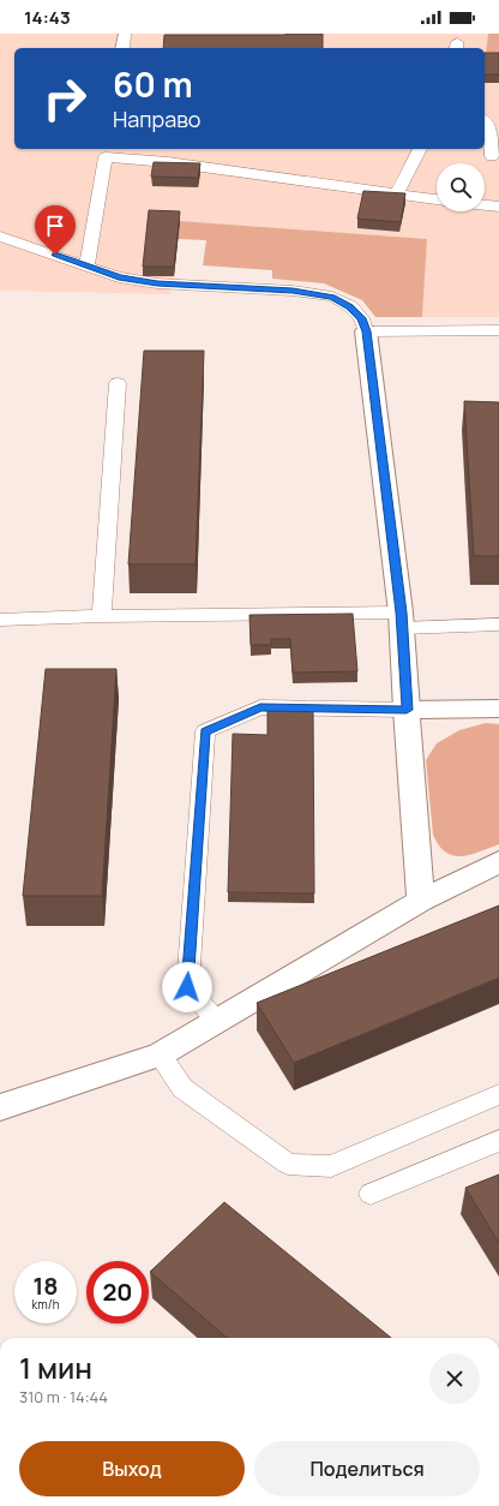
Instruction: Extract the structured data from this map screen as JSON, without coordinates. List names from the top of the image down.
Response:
{
  "page": {
    "status": "14:43",
    "turn": ["60 m", "Направо"],
    "speed": "18 km/h",
    "limit": "20",
    "heading": ["1 мин", "310 m · 14:44"],
    "buttons": ["Выход", "Поделиться"]
  }
}
